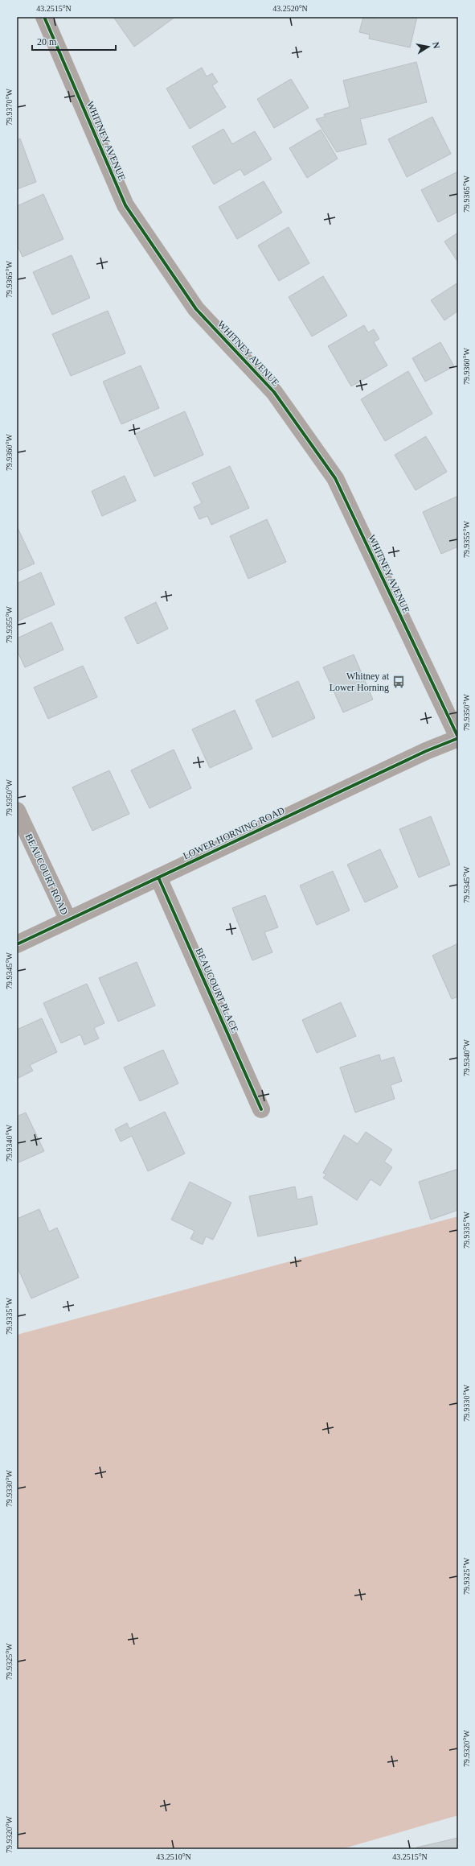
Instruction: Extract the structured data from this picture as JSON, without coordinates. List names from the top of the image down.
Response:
{
  "streets": {
    "street": [
      "WHITNEY AVENUE",
      "LOWER HORNING ROAD",
      "BEAUCOURT ROAD",
      "BEAUCOURT PLACE"
    ]
  },
  "crossings": [
    ["WHITNEY AVENUE", "LOWER HORNING ROAD"],
    ["LOWER HORNING ROAD", "BEAUCOURT ROAD"],
    ["LOWER HORNING ROAD", "BEAUCOURT PLACE"]
  ],
  "places": {
    "bus stop": ["Whitney at Lower Horning"]
  },
  "scale_bar": "20 m",
  "north": "right",
  "coordinates": [
    "43.2515°N",
    "43.2520°N",
    "79.9370°W",
    "79.9365°W",
    "79.9360°W",
    "79.9355°W",
    "79.9350°W",
    "79.9345°W",
    "79.9340°W",
    "79.9335°W",
    "79.9330°W",
    "79.9325°W",
    "79.9320°W",
    "43.2510°N"
  ]
}
